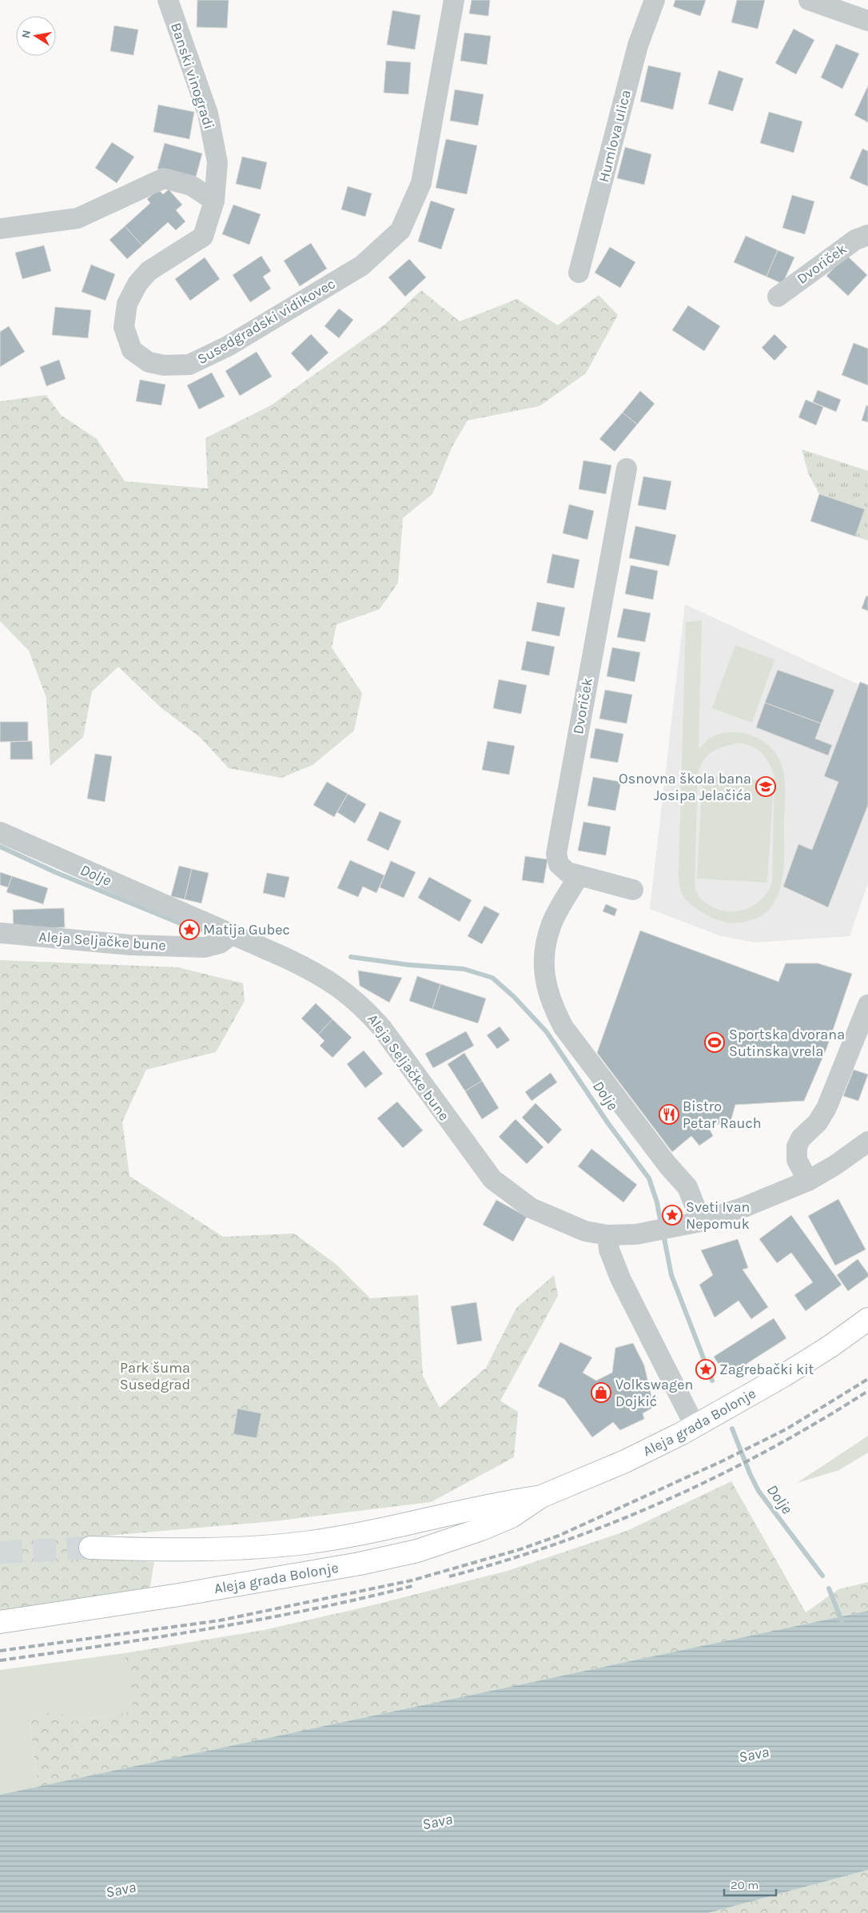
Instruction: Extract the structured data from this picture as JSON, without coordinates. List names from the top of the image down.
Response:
{
  "streets": {
    "main road": ["Aleja grada Bolonje"],
    "street": [
      "Banski vinogradi",
      "Humlova ulica",
      "Dvoriček",
      "Susedgradski vidikovec",
      "Aleja Seljačke bune"
    ]
  },
  "crossings": [
    ["Banski vinogradi", "Susedgradski vidikovec"]
  ],
  "water": ["Dolje", "Sava"],
  "parks": ["Park šuma Susedgrad"],
  "places": {
    "school or university": ["Osnovna škola bana Josipa Jelačića"],
    "place": ["Matija Gubec", "Sveti Ivan Nepomuk", "Zagrebački kit"],
    "sports": ["Sportska dvorana Sutinska vrela"],
    "restaurant": ["Bistro Petar Rauch"],
    "shop": ["Volkswagen Dojkić"]
  },
  "scale_bar": "20 m",
  "north": "left"
}
